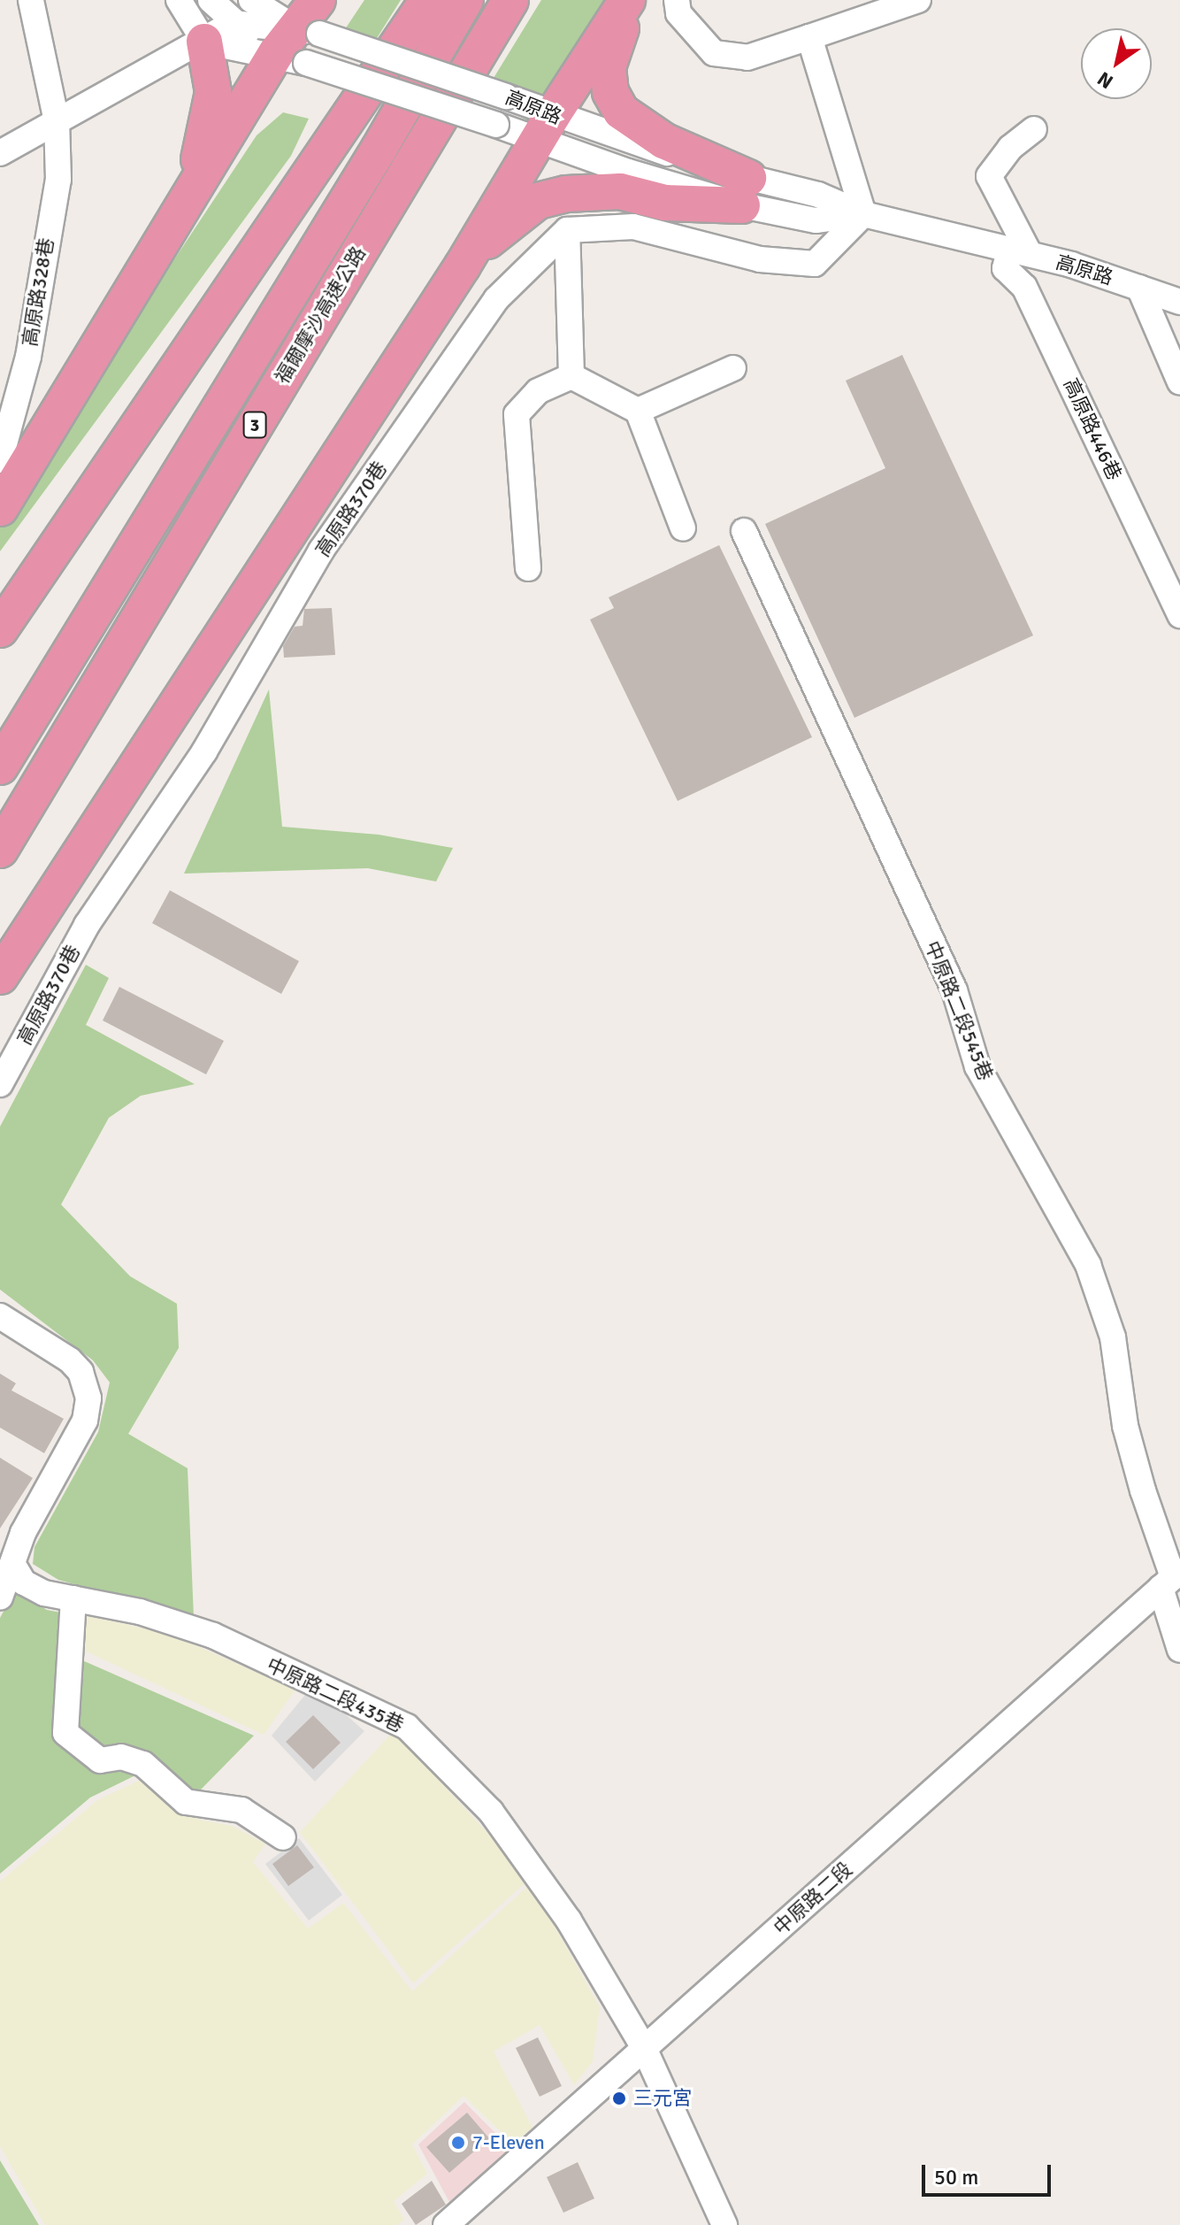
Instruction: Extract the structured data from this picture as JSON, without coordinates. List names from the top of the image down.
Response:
{
  "streets": {
    "highway": ["福爾摩沙高速公路", "3"],
    "street": [
      "高原路",
      "高原路328巷",
      "高原路446巷",
      "高原路370巷",
      "中原路二段545巷",
      "中原路二段435巷",
      "中原路二段"
    ]
  },
  "crossings": [
    ["高原路", "高原路446巷"],
    ["中原路二段545巷", "中原路二段"],
    ["中原路二段435巷", "中原路二段"]
  ],
  "places": ["三元宮", "7-Eleven"],
  "scale_bar": "50 m",
  "north": "bottom left"
}
